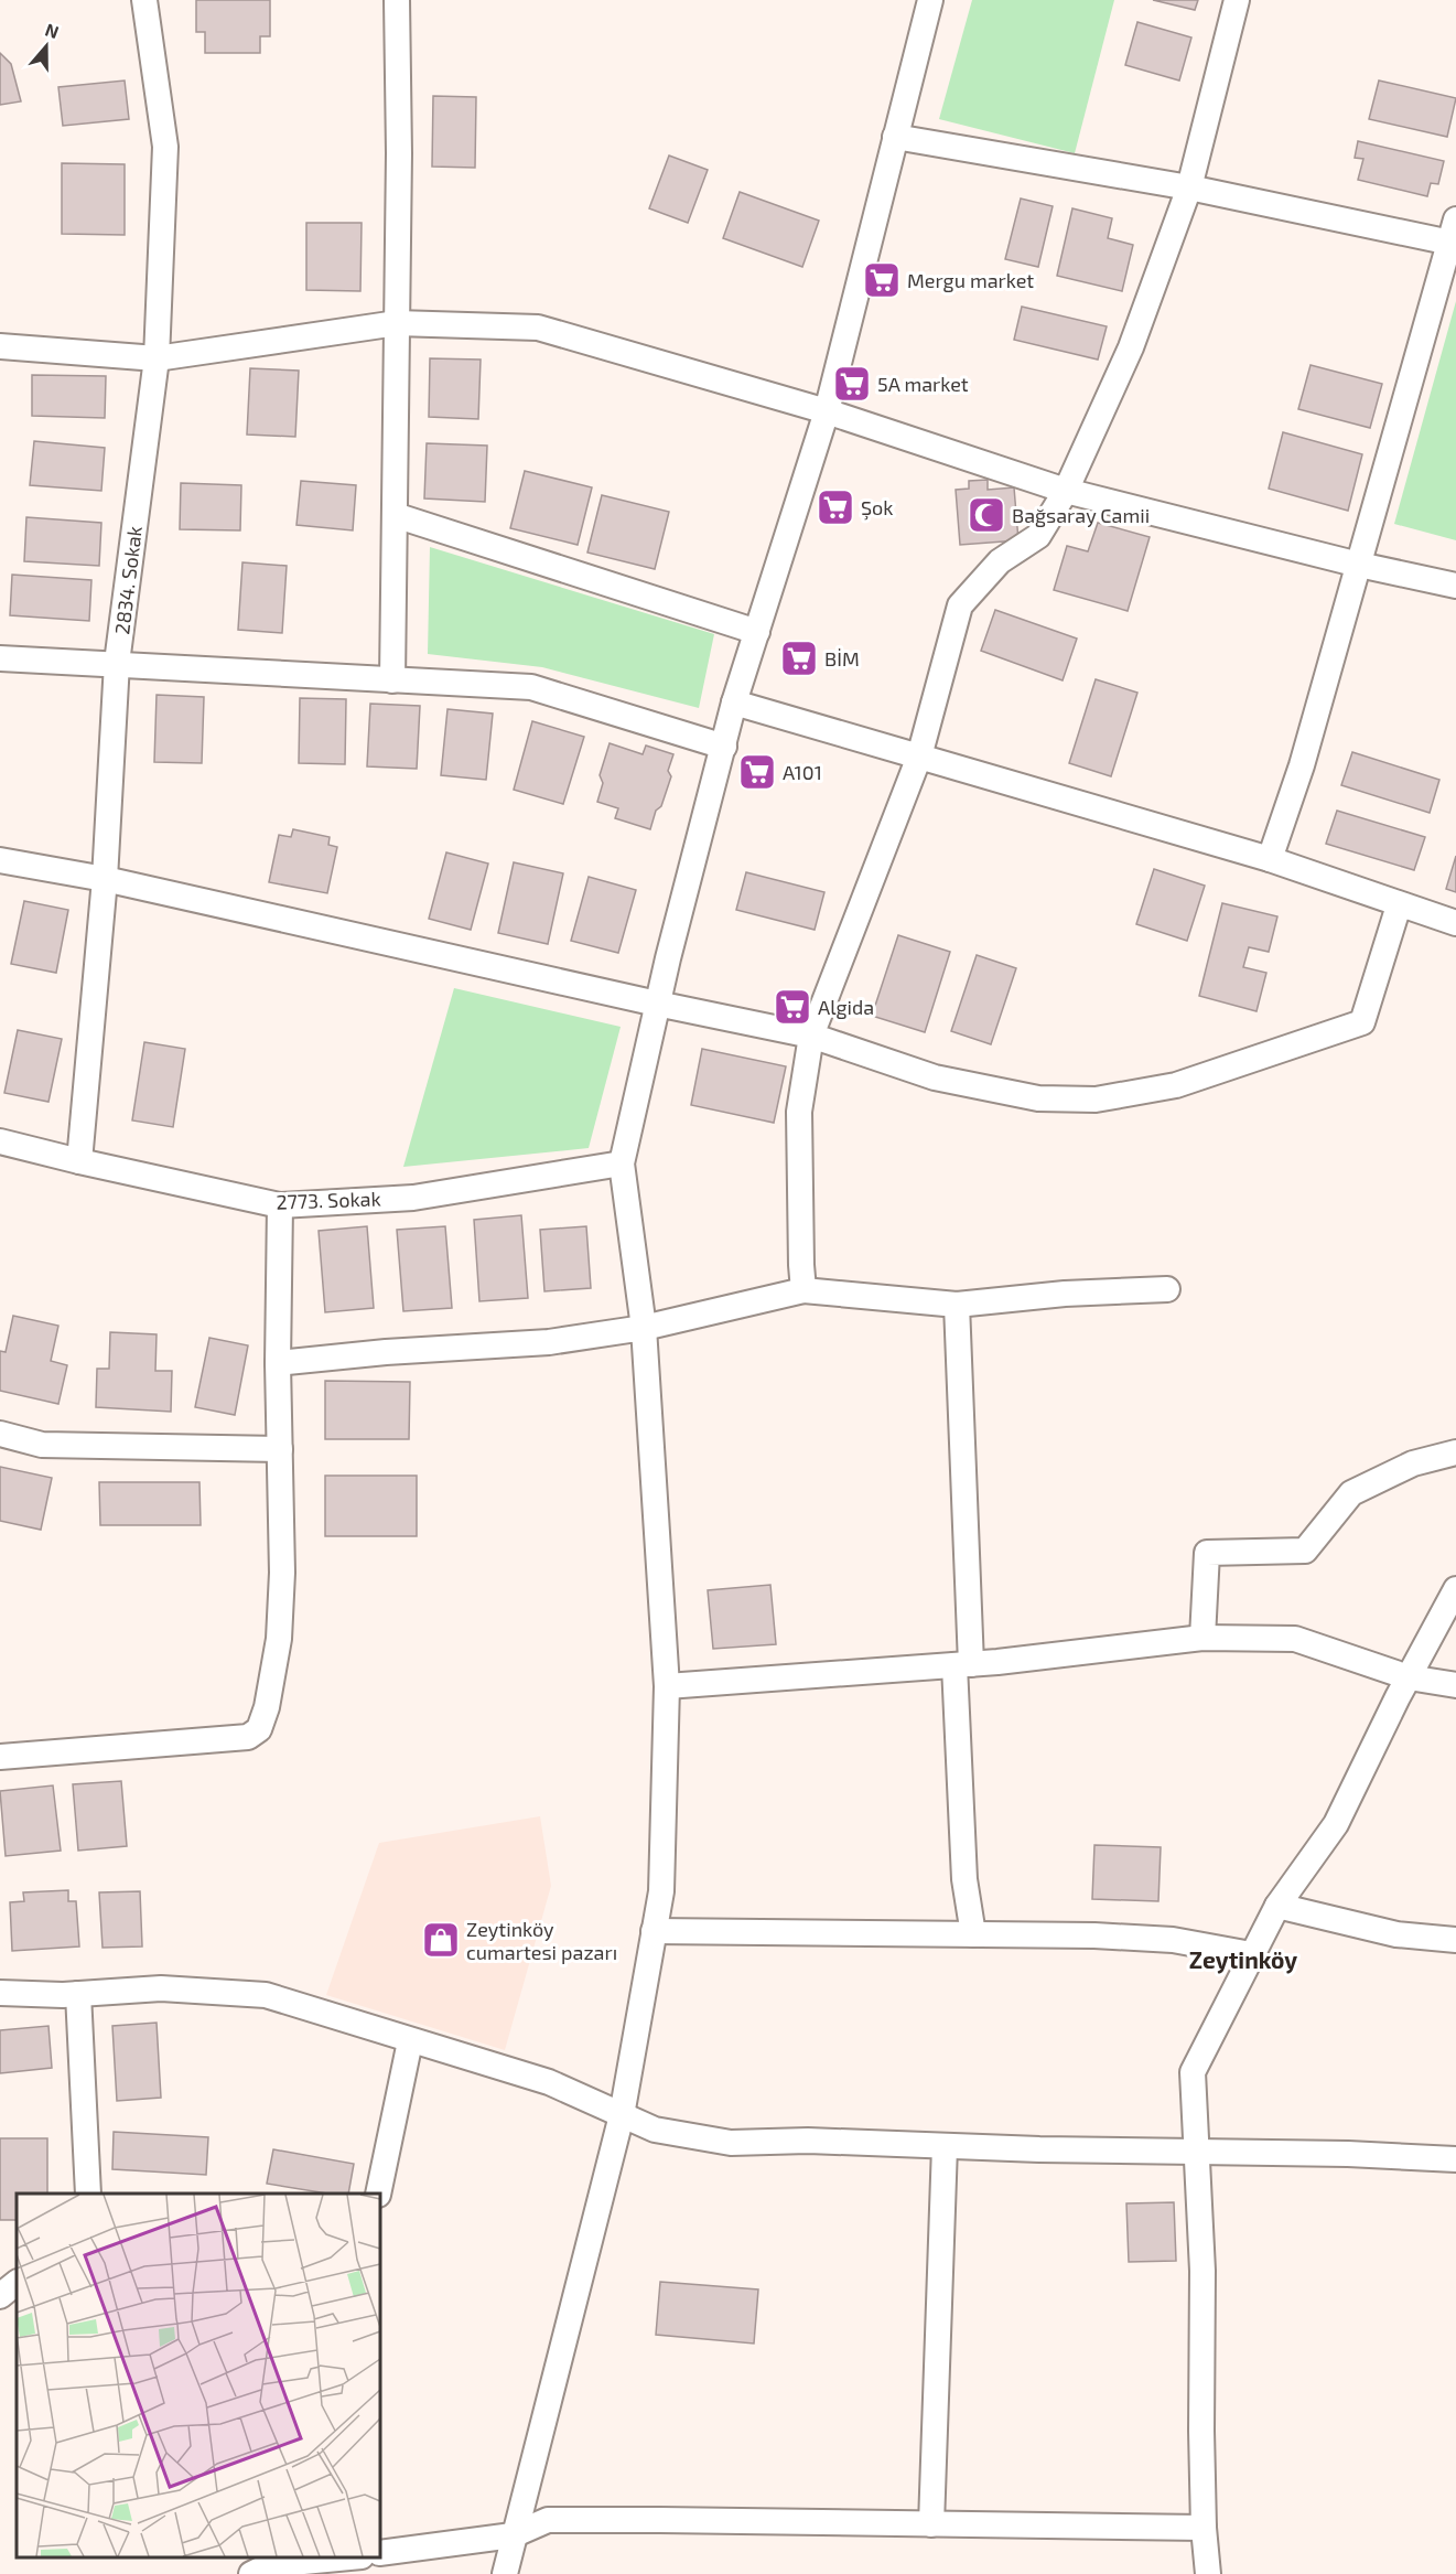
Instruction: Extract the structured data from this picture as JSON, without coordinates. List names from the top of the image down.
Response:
{
  "streets": {
    "street": ["2834. Sokak", "2773. Sokak"]
  },
  "crossings": [
    ["2834. Sokak", "2773. Sokak"]
  ],
  "districts": ["Zeytinköy"],
  "places": {
    "supermarket": [
      "Mergu market",
      "5A market",
      "Şok",
      "BİM",
      "A101",
      "Algida"
    ],
    "mosque": ["Bağsaray Camii"],
    "shop": ["Zeytinköy cumartesi pazarı"]
  },
  "north": "top"
}
